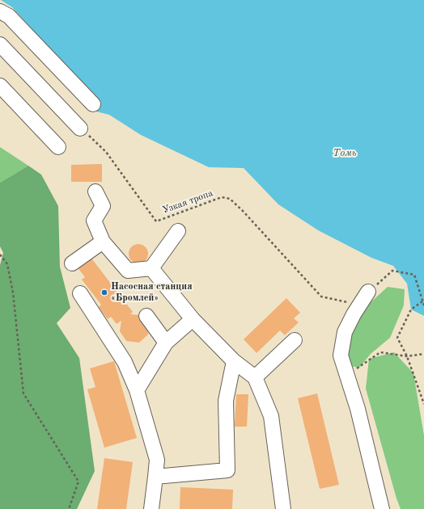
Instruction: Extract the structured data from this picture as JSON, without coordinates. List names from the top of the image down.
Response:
{
  "streets": {
    "path": ["Узкая тропа"]
  },
  "water": ["Томь"],
  "places": ["Насосная станция «Бромлей»"]
}
